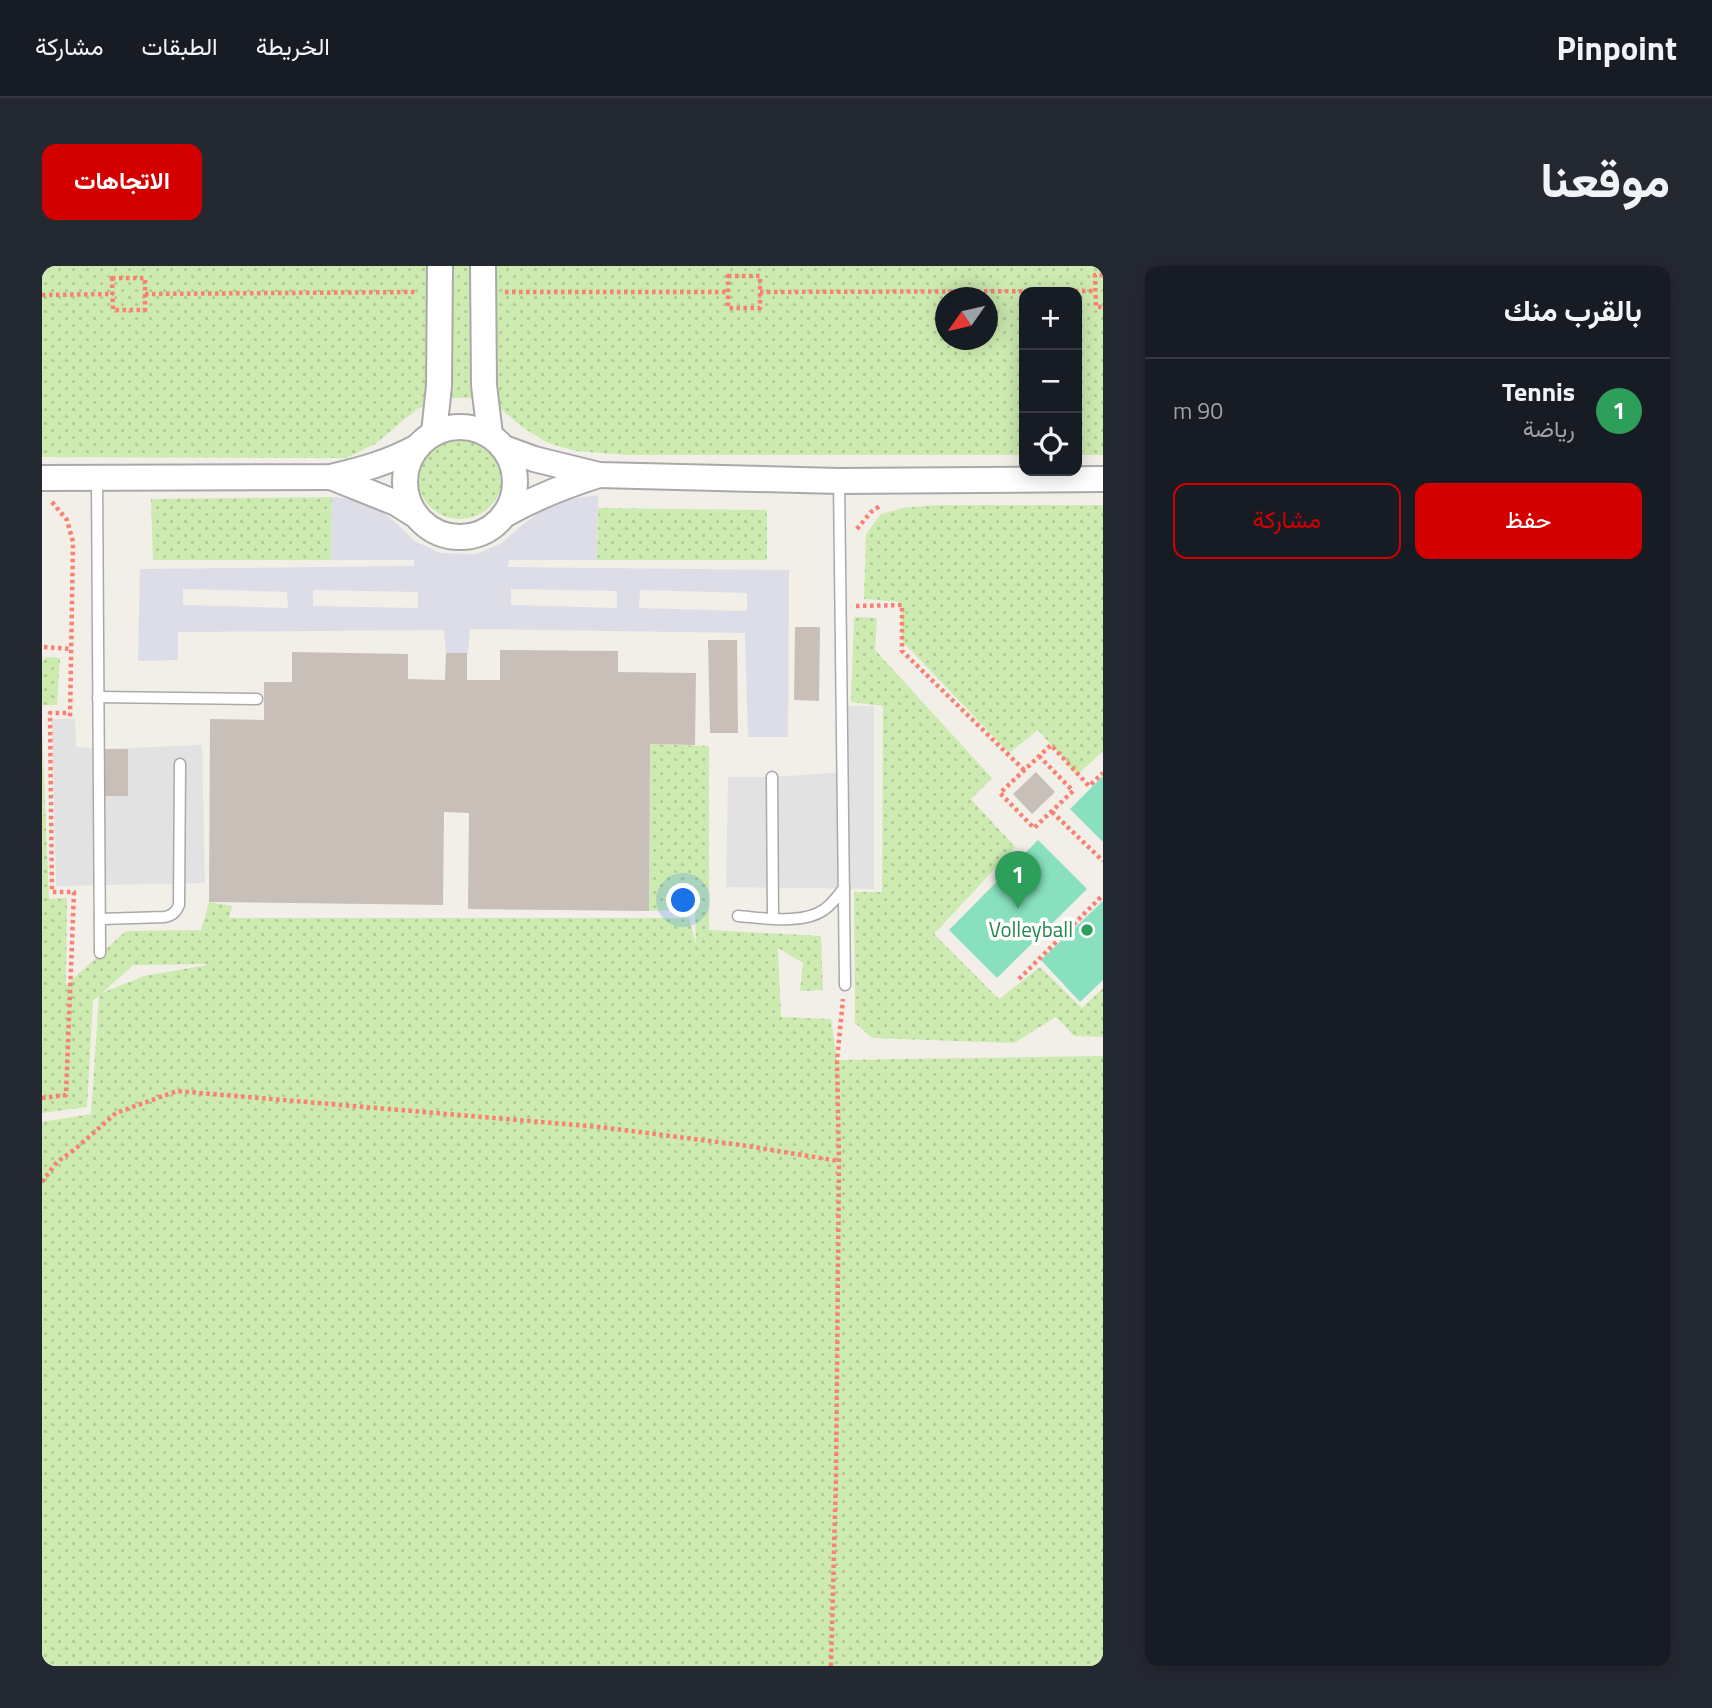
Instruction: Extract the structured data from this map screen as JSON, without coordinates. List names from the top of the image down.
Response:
{
  "places": ["Volleyball"],
  "north": "bottom left",
  "page": {
    "header": "Pinpoint",
    "nav": ["الخريطة", "الطبقات", "مشاركة"],
    "title": "موقعنا",
    "buttons": [
      "الاتجاهات",
      ["حفظ", "مشاركة"]
    ],
    "heading": "بالقرب منك",
    "map_buttons": ["+", "−"],
    "list": [
      {
        "mark": "1",
        "name": "Tennis",
        "note": "رياضة",
        "value": "90 m"
      }
    ],
    "pins": "1"
  }
}
